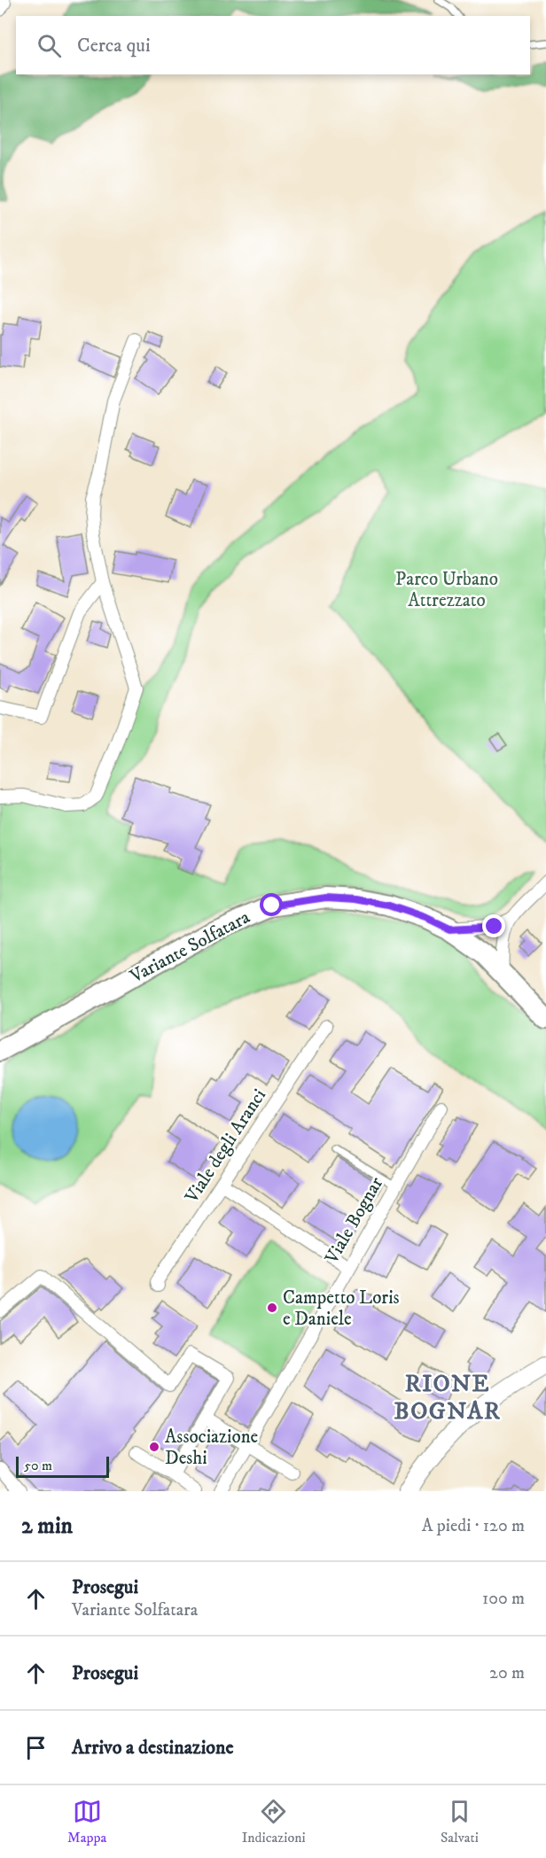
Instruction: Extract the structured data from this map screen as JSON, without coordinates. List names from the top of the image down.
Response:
{
  "streets": {
    "main road": ["Variante Solfatara"],
    "street": ["Viale degli Aranci", "Viale Bognar"]
  },
  "districts": ["RIONE BOGNAR"],
  "parks": ["Parco Urbano Attrezzato"],
  "places": ["Campetto Loris e Daniele", "Associazione Deshi"],
  "scale_bar": "50 m",
  "page": {
    "search": "Cerca qui",
    "scale": "50 m",
    "heading": ["2 min", "A piedi · 120 m"],
    "list": [
      ["Prosegui", "Variante Solfatara", "100 m"],
      ["Prosegui", "20 m"],
      "Arrivo a destinazione"
    ],
    "nav": ["Mappa", "Indicazioni", "Salvati"]
  }
}
